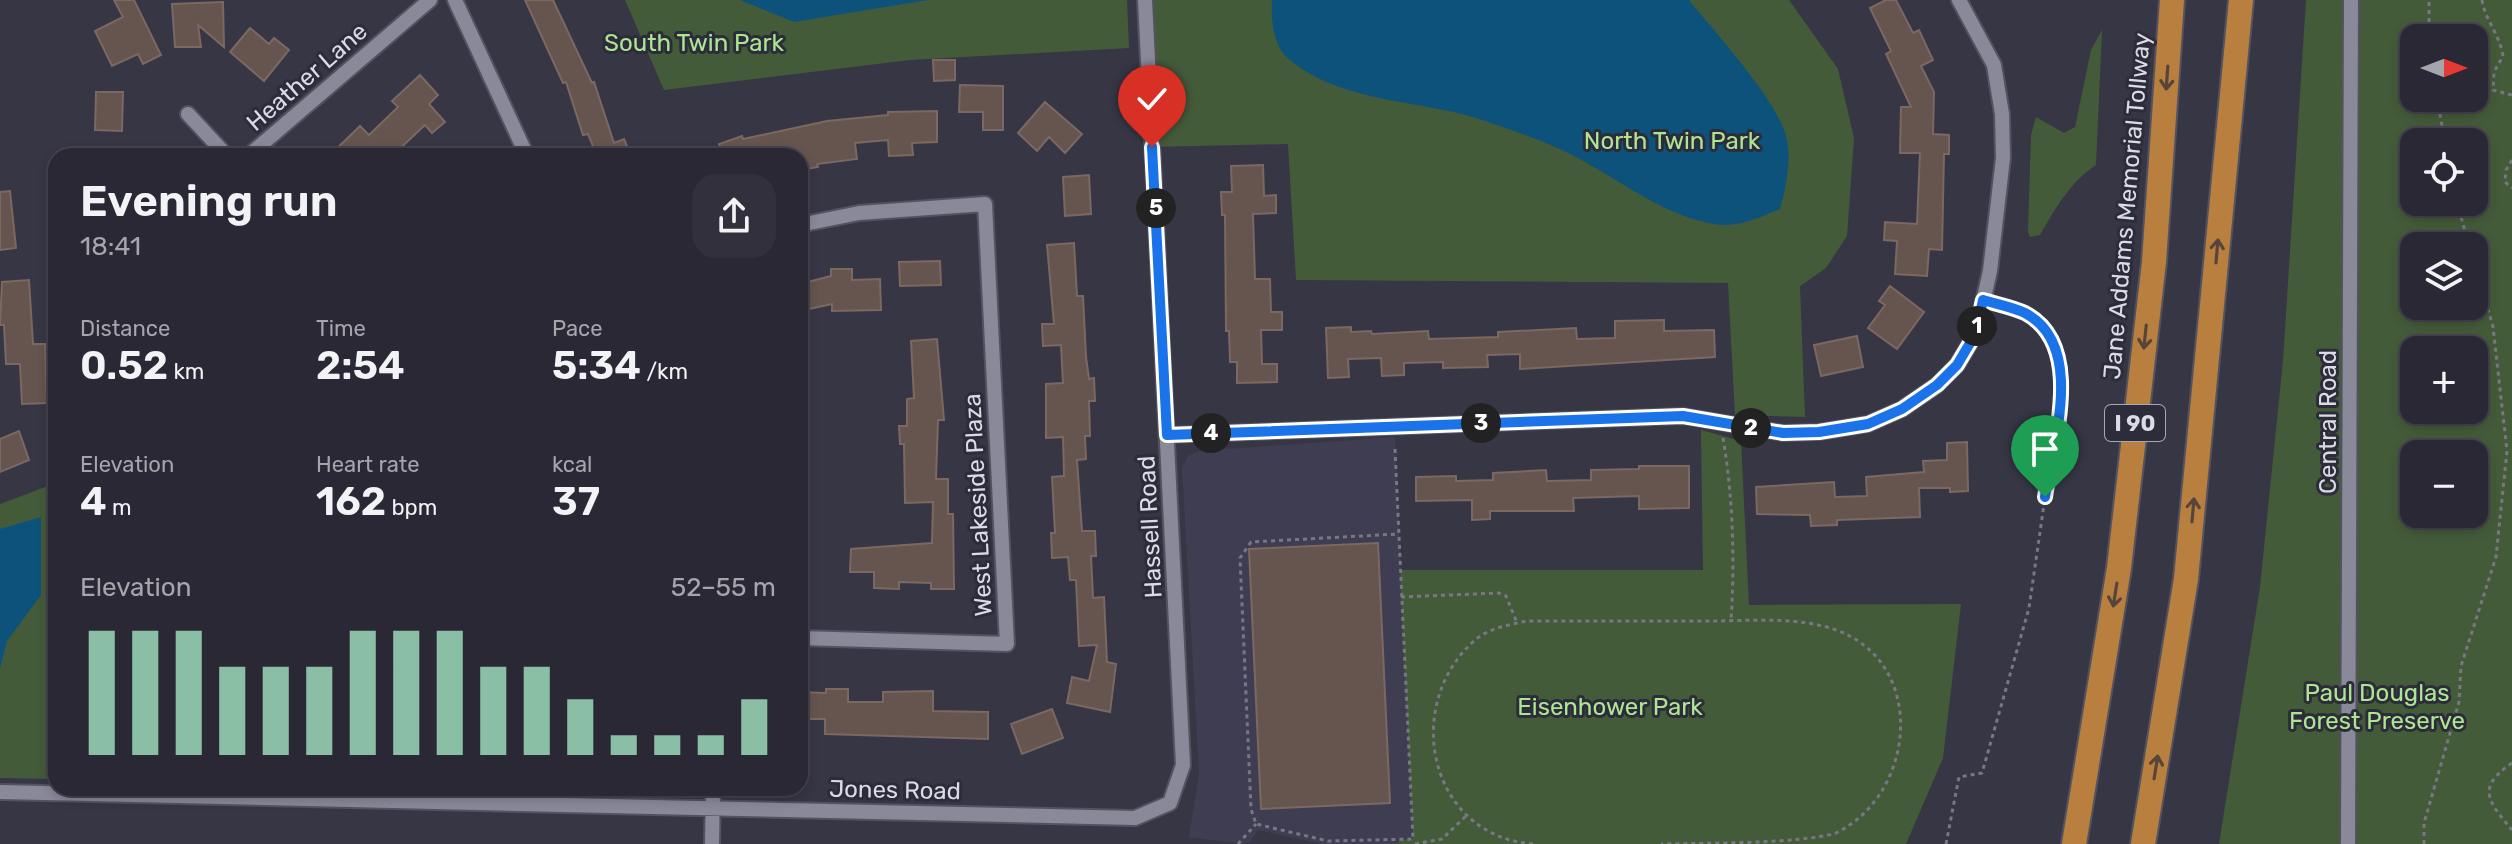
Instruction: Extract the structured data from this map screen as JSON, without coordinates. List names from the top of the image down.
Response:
{
  "streets": {
    "highway": ["Jane Addams Memorial Tollway", "I 90"],
    "street": [
      "Heather Lane",
      "Central Road",
      "West Lakeside Plaza",
      "Hassell Road",
      "Jones Road"
    ]
  },
  "crossings": [
    ["Hassell Road", "Jones Road"]
  ],
  "parks": [
    "South Twin Park",
    "North Twin Park",
    "Paul Douglas Forest Preserve",
    "Eisenhower Park"
  ],
  "north": "right",
  "page": {
    "map_buttons": ["+", "−"],
    "heading": ["Evening run", "18:41"],
    "pins": [
      "5",
      "1",
      "3",
      "2",
      "4"
    ],
    "stats": [
      ["Distance", "0.52 km"],
      ["Time", "2:54"],
      ["Pace", "5:34 /km"],
      ["Elevation", "4 m"],
      ["Heart rate", "162 bpm"],
      ["kcal", "37"]
    ],
    "chart": ["Elevation", "52–55 m"]
  }
}
